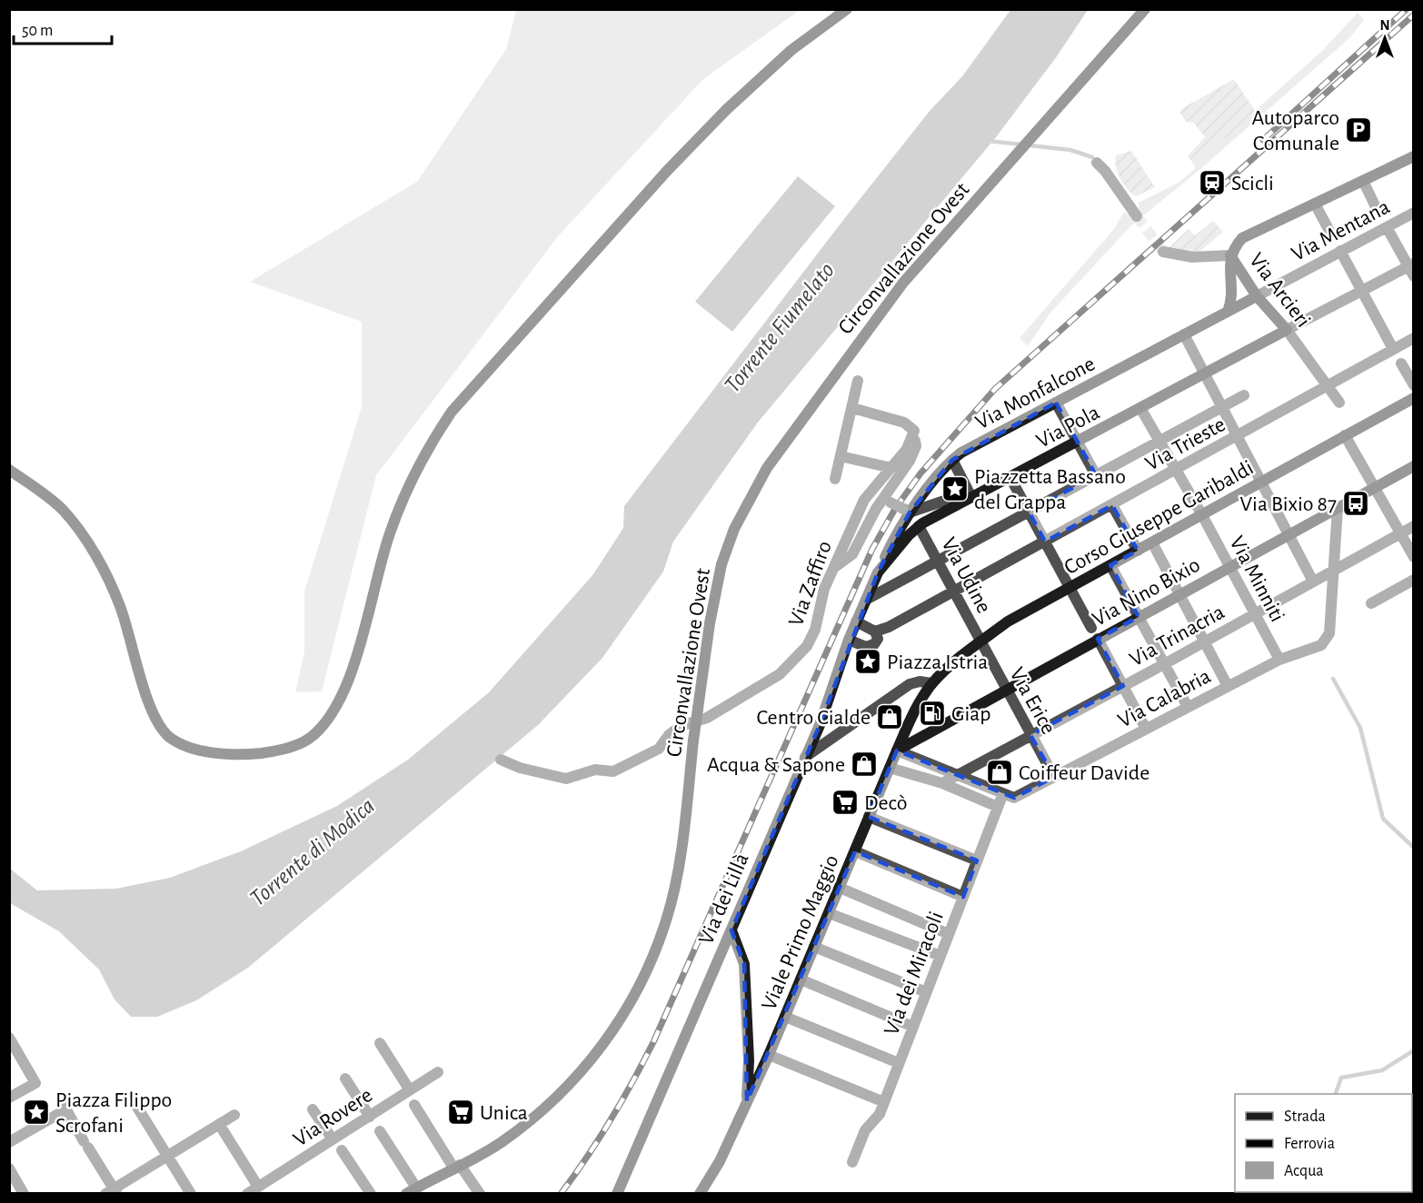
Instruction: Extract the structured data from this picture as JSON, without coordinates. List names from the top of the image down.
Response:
{
  "streets": {
    "main road": [
      "Circonvallazione Ovest",
      "Via Arcieri",
      "Via Monfalcone",
      "Via Pola",
      "Corso Giuseppe Garibaldi",
      "Via Nino Bixio",
      "Via dei Lillà",
      "Viale Primo Maggio"
    ],
    "street": [
      "Via Mentana",
      "Via Trieste",
      "Via Udine",
      "Via Minniti",
      "Via Zaffiro",
      "Via Trinacria",
      "Via Calabria",
      "Via Erice",
      "Via dei Miracoli",
      "Via Rovere"
    ]
  },
  "crossings": [
    ["Via Mentana", "Via Arcieri"],
    ["Via Mentana", "Via Monfalcone"],
    ["Via Arcieri", "Via Monfalcone"],
    ["Via Arcieri", "Via Pola"],
    ["Via Arcieri", "Via Trieste"],
    ["Via Monfalcone", "Via Pola"],
    ["Via Pola", "Via Udine"],
    ["Via Pola", "Via Minniti"],
    ["Via Pola", "Via dei Lillà"],
    ["Via Trieste", "Via Udine"],
    ["Via Trieste", "Via Minniti"],
    ["Corso Giuseppe Garibaldi", "Via Udine"],
    ["Corso Giuseppe Garibaldi", "Via Minniti"],
    ["Corso Giuseppe Garibaldi", "Via Erice"],
    ["Corso Giuseppe Garibaldi", "Viale Primo Maggio"],
    ["Via Udine", "Via Erice"],
    ["Via Minniti", "Via Nino Bixio"],
    ["Via Minniti", "Via Trinacria"],
    ["Via Minniti", "Via Calabria"],
    ["Via Nino Bixio", "Via Erice"],
    ["Via Nino Bixio", "Viale Primo Maggio"],
    ["Via Trinacria", "Via Calabria"],
    ["Via Trinacria", "Via Erice"],
    ["Via Calabria", "Via Erice"],
    ["Via Calabria", "Via dei Miracoli"]
  ],
  "water": ["Torrente Fiumelato", "Torrente di Modica"],
  "places": {
    "parking": ["Autoparco Comunale"],
    "station": ["Scicli"],
    "place": ["Piazzetta Bassano del Grappa", "Piazza Istria", "Piazza Filippo Scrofani"],
    "bus stop": ["Via Bixio 87"],
    "fuel station": ["Giap"],
    "shop": ["Centro Cialde", "Acqua & Sapone", "Coiffeur Davide"],
    "supermarket": ["Decò", "Unica"]
  },
  "legend": ["Strada", "Ferrovia", "Acqua"],
  "scale_bar": "50 m",
  "north": "top"
}
